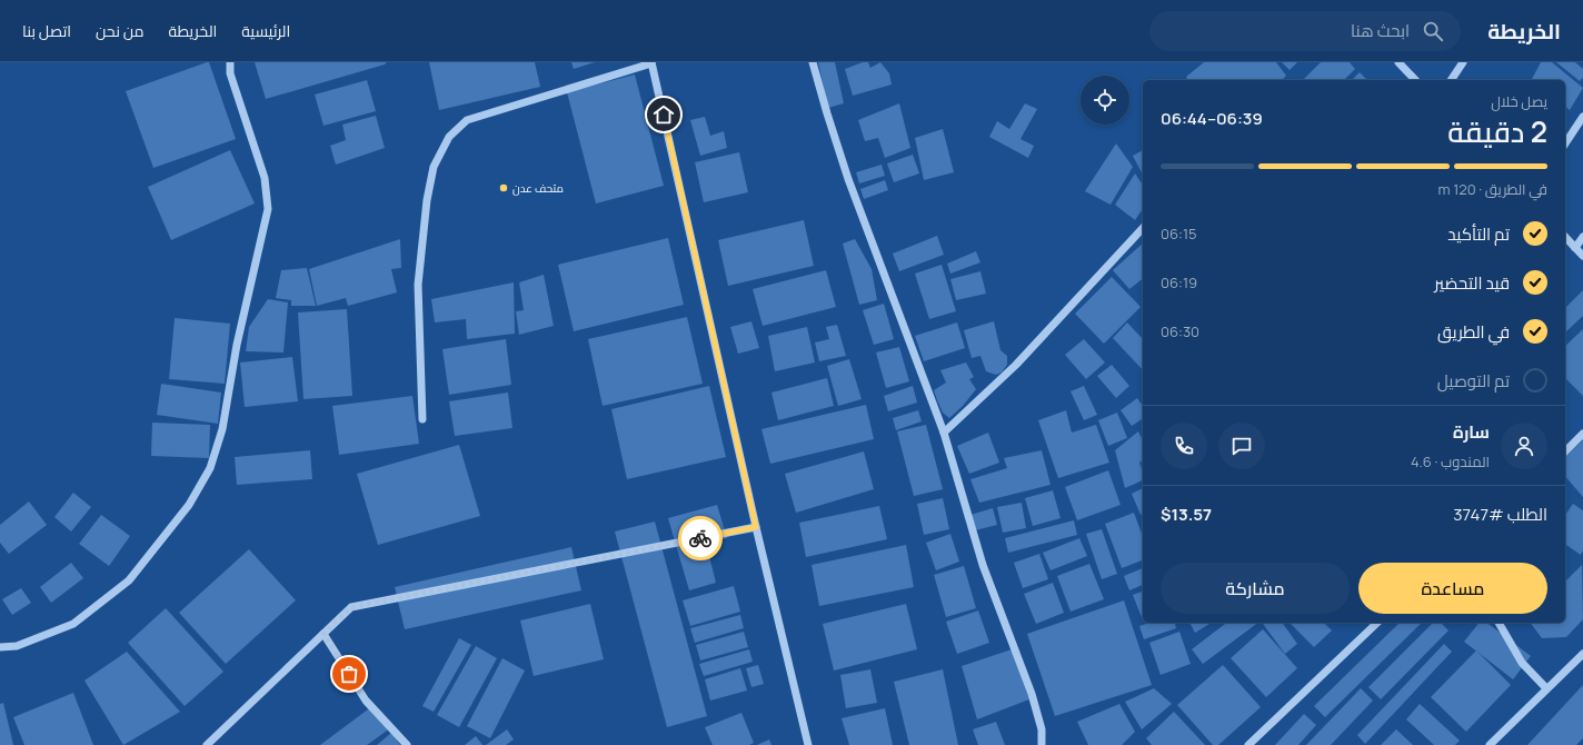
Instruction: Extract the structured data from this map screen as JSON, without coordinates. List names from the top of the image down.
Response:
{
  "places": ["متحف عدن"],
  "page": {
    "header": "الخريطة",
    "search": "ابحث هنا",
    "nav": [
      "الرئيسية",
      "الخريطة",
      "من نحن",
      "اتصل بنا"
    ],
    "heading": ["2 دقيقة", "يصل خلال", "06:39–06:44"],
    "panel": [
      "سارة",
      "المندوب · 4.6",
      "الطلب #3747",
      "$13.57"
    ],
    "bar": "في الطريق · 120 m",
    "list": [
      ["تم التأكيد", "06:15"],
      ["قيد التحضير", "06:19"],
      ["في الطريق", "06:30"],
      "تم التوصيل"
    ],
    "buttons": ["مساعدة", "مشاركة"]
  }
}
